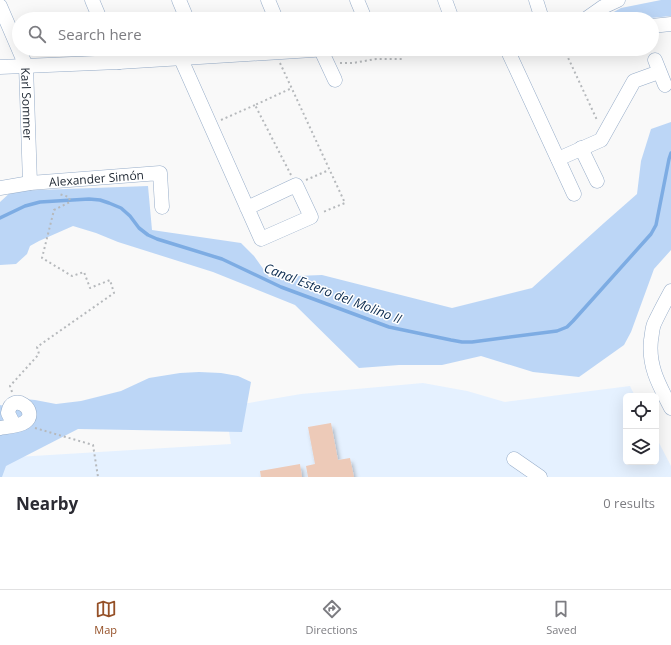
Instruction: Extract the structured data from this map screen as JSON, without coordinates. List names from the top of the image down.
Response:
{
  "streets": {
    "street": ["Karl Sommer", "Alexander Simón"]
  },
  "crossings": [
    ["Karl Sommer", "Alexander Simón"]
  ],
  "water": ["Canal Estero del Molino II"],
  "page": {
    "search": "Search here",
    "heading": ["Nearby", "0 results"],
    "nav": ["Map", "Directions", "Saved"]
  }
}
